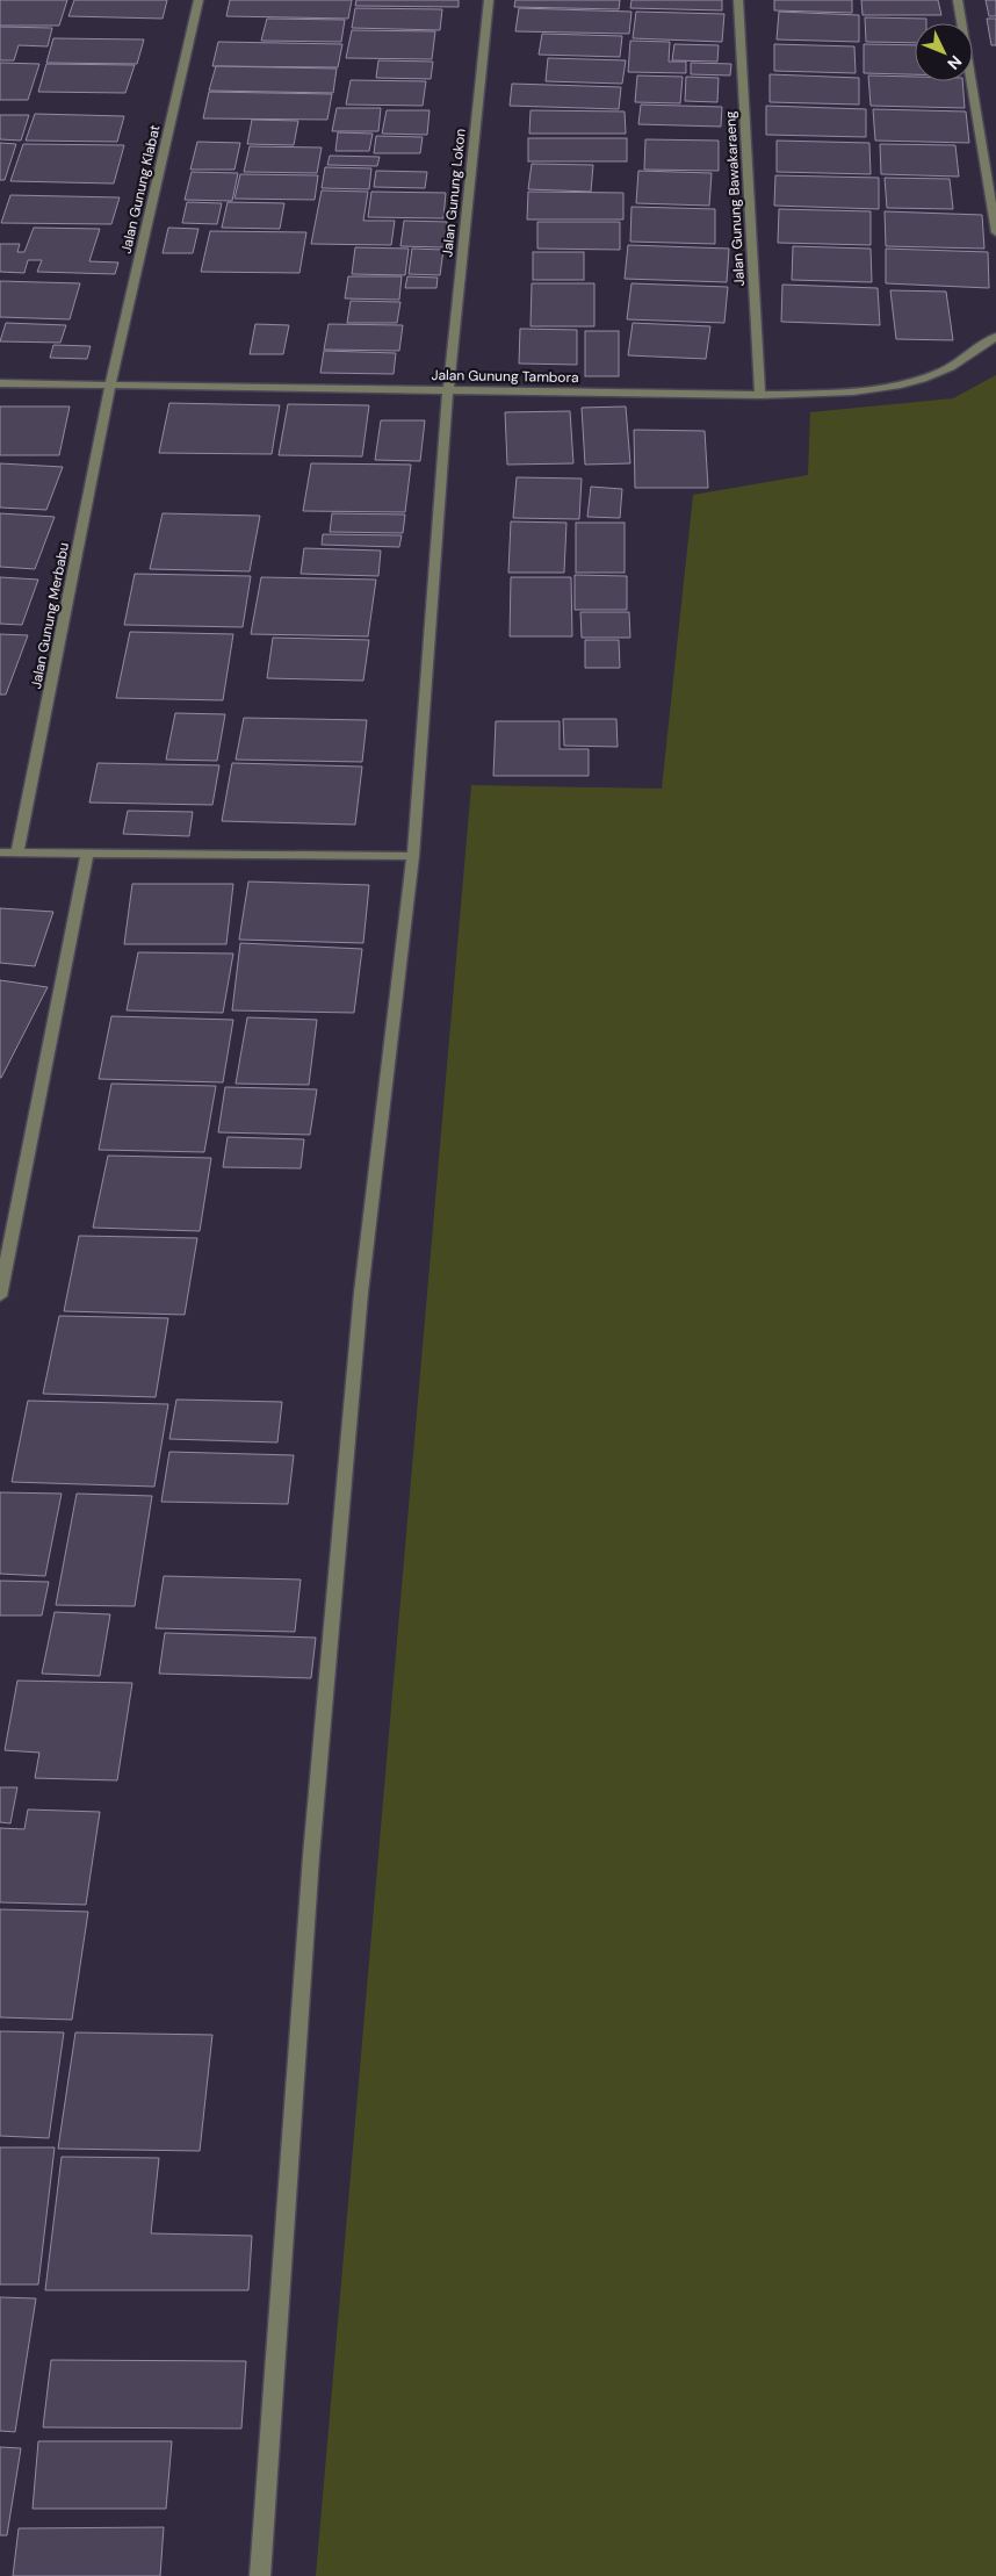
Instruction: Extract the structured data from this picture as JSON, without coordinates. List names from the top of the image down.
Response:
{
  "streets": {
    "street": [
      "Jalan Gunung Klabat",
      "Jalan Gunung Lokon",
      "Jalan Gunung Bawakaraeng",
      "Jalan Gunung Tambora",
      "Jalan Gunung Merbabu"
    ]
  },
  "crossings": [
    ["Jalan Gunung Klabat", "Jalan Gunung Tambora"],
    ["Jalan Gunung Klabat", "Jalan Gunung Merbabu"],
    ["Jalan Gunung Lokon", "Jalan Gunung Tambora"],
    ["Jalan Gunung Bawakaraeng", "Jalan Gunung Tambora"],
    ["Jalan Gunung Tambora", "Jalan Gunung Merbabu"]
  ],
  "north": "bottom right"
}
